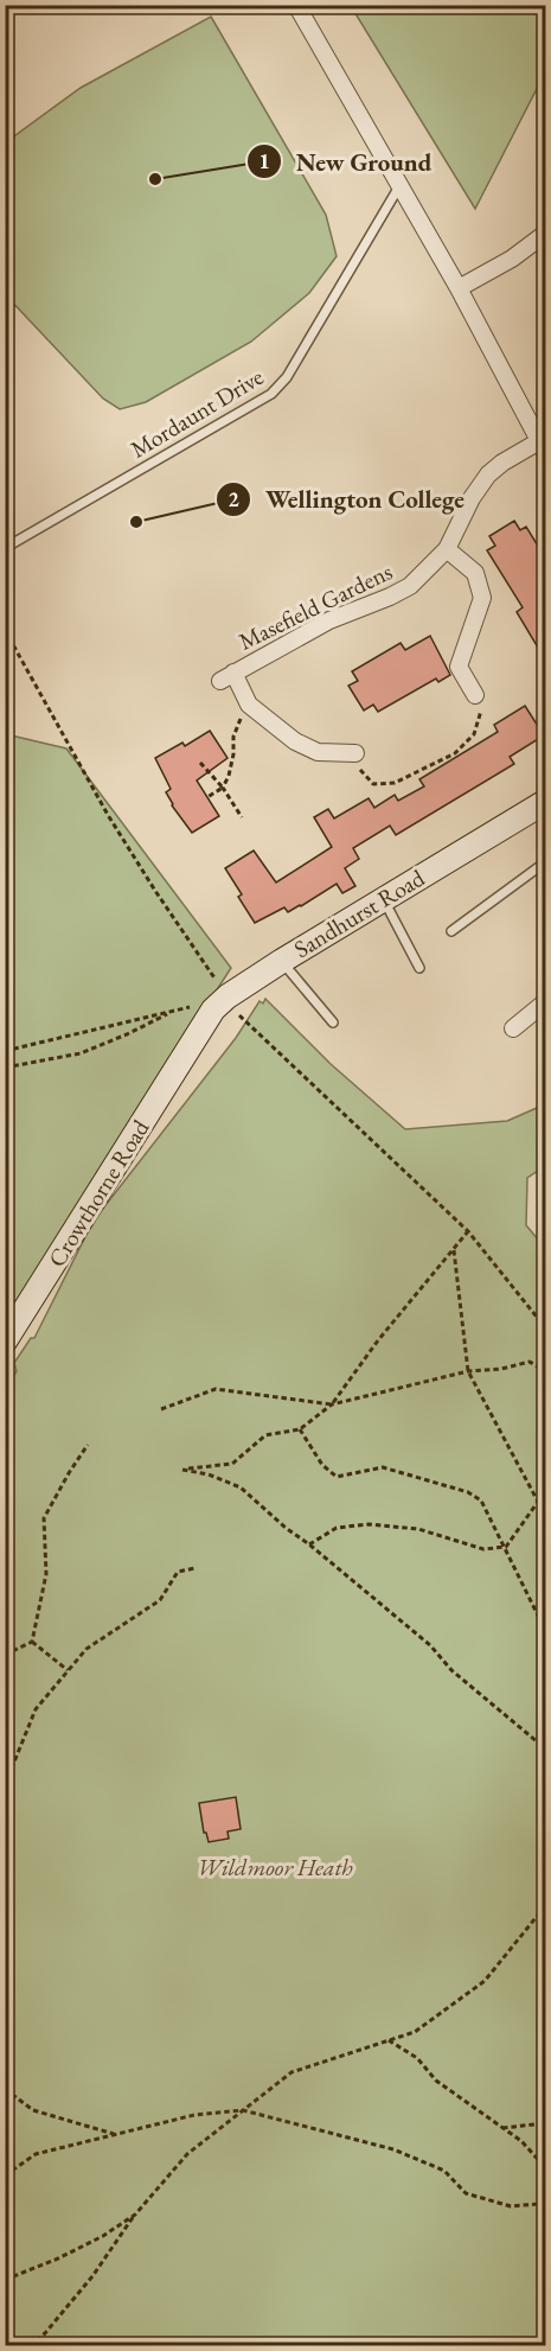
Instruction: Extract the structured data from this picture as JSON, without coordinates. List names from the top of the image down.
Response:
{
  "streets": {
    "street": ["Masefield Gardens", "Sandhurst Road", "Crowthorne Road"],
    "lane": ["Mordaunt Drive"]
  },
  "crossings": [
    ["Sandhurst Road", "Crowthorne Road"]
  ],
  "parks": ["Wildmoor Heath"],
  "places": ["New Ground", "Wellington College"]
}
